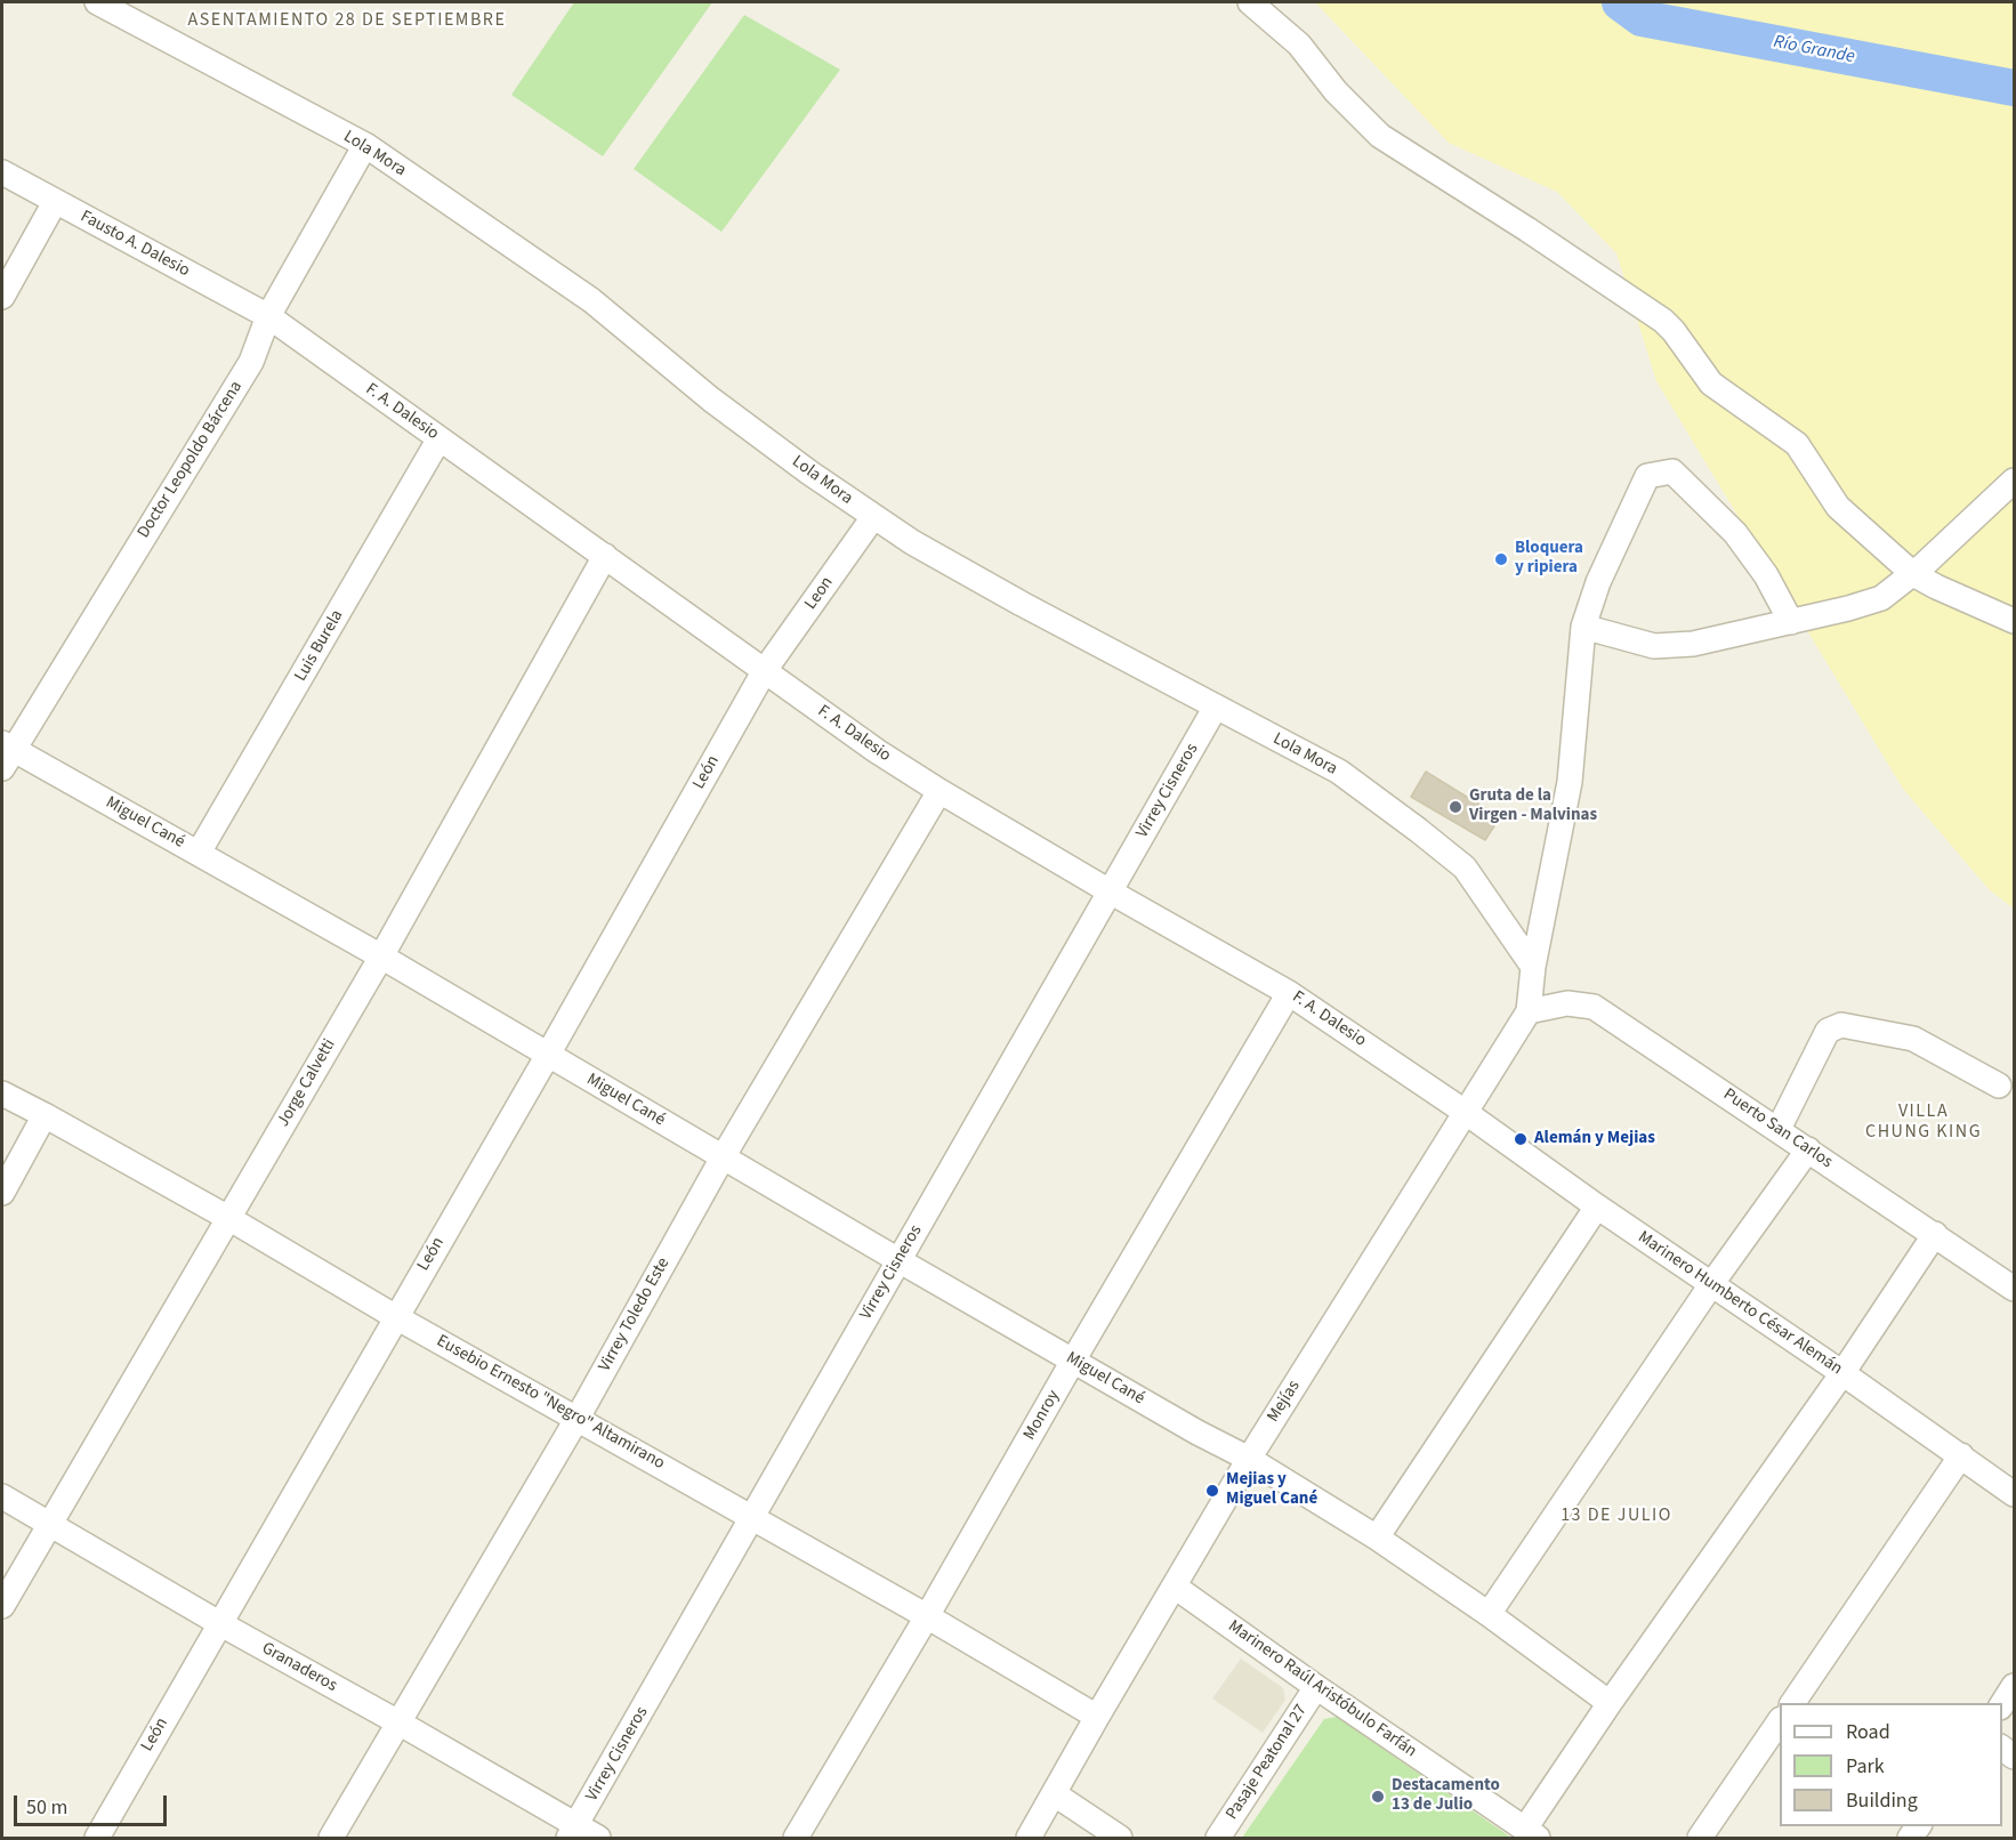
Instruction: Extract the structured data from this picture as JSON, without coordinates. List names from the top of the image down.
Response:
{
  "streets": {
    "street": [
      "Lola Mora",
      "Fausto A. Dalesio",
      "F. A. Dalesio",
      "Doctor Leopoldo Bárcena",
      "Leon",
      "Luis Burela",
      "León",
      "Virrey Cisneros",
      "Miguel Cané",
      "Jorge Calvetti",
      "Puerto San Carlos",
      "Marinero Humberto César Alemán",
      "Virrey Toledo Este",
      "Mejías",
      "Eusebio Ernesto \"Negro\" Altamirano",
      "Monroy",
      "Granaderos",
      "Marinero Raúl Aristóbulo Farfán",
      "Pasaje Peatonal 27"
    ]
  },
  "crossings": [
    ["Lola Mora", "Doctor Leopoldo Bárcena"],
    ["Lola Mora", "Leon"],
    ["Lola Mora", "Virrey Cisneros"],
    ["Lola Mora", "Mejías"],
    ["Fausto A. Dalesio", "F. A. Dalesio"],
    ["Fausto A. Dalesio", "Doctor Leopoldo Bárcena"],
    ["F. A. Dalesio", "Doctor Leopoldo Bárcena"],
    ["F. A. Dalesio", "Leon"],
    ["F. A. Dalesio", "Luis Burela"],
    ["F. A. Dalesio", "León"],
    ["F. A. Dalesio", "Virrey Cisneros"],
    ["F. A. Dalesio", "Jorge Calvetti"],
    ["F. A. Dalesio", "Marinero Humberto César Alemán"],
    ["F. A. Dalesio", "Virrey Toledo Este"],
    ["F. A. Dalesio", "Mejías"],
    ["F. A. Dalesio", "Monroy"],
    ["Doctor Leopoldo Bárcena", "Miguel Cané"],
    ["Leon", "León"],
    ["Luis Burela", "Miguel Cané"],
    ["León", "Miguel Cané"],
    ["León", "Eusebio Ernesto \"Negro\" Altamirano"],
    ["León", "Granaderos"],
    ["Virrey Cisneros", "Miguel Cané"],
    ["Virrey Cisneros", "Eusebio Ernesto \"Negro\" Altamirano"],
    ["Virrey Cisneros", "Granaderos"],
    ["Miguel Cané", "Jorge Calvetti"],
    ["Miguel Cané", "Virrey Toledo Este"],
    ["Miguel Cané", "Mejías"],
    ["Miguel Cané", "Monroy"],
    ["Jorge Calvetti", "Eusebio Ernesto \"Negro\" Altamirano"],
    ["Jorge Calvetti", "Granaderos"],
    ["Puerto San Carlos", "Mejías"],
    ["Marinero Humberto César Alemán", "Mejías"],
    ["Virrey Toledo Este", "Eusebio Ernesto \"Negro\" Altamirano"],
    ["Virrey Toledo Este", "Granaderos"],
    ["Mejías", "Eusebio Ernesto \"Negro\" Altamirano"],
    ["Mejías", "Marinero Raúl Aristóbulo Farfán"],
    ["Eusebio Ernesto \"Negro\" Altamirano", "Monroy"],
    ["Marinero Raúl Aristóbulo Farfán", "Pasaje Peatonal 27"]
  ],
  "districts": ["ASENTAMIENTO 28 DE SEPTIEMBRE", "VILLA CHUNG KING", "13 DE JULIO"],
  "water": ["Río Grande"],
  "places": [
    "Bloquera y ripiera",
    "Gruta de la Virgen - Malvinas",
    "Alemán y Mejias",
    "Mejias y Miguel Cané",
    "Destacamento 13 de Julio"
  ],
  "legend": ["Road", "Park", "Building"],
  "scale_bar": "50 m"
}
